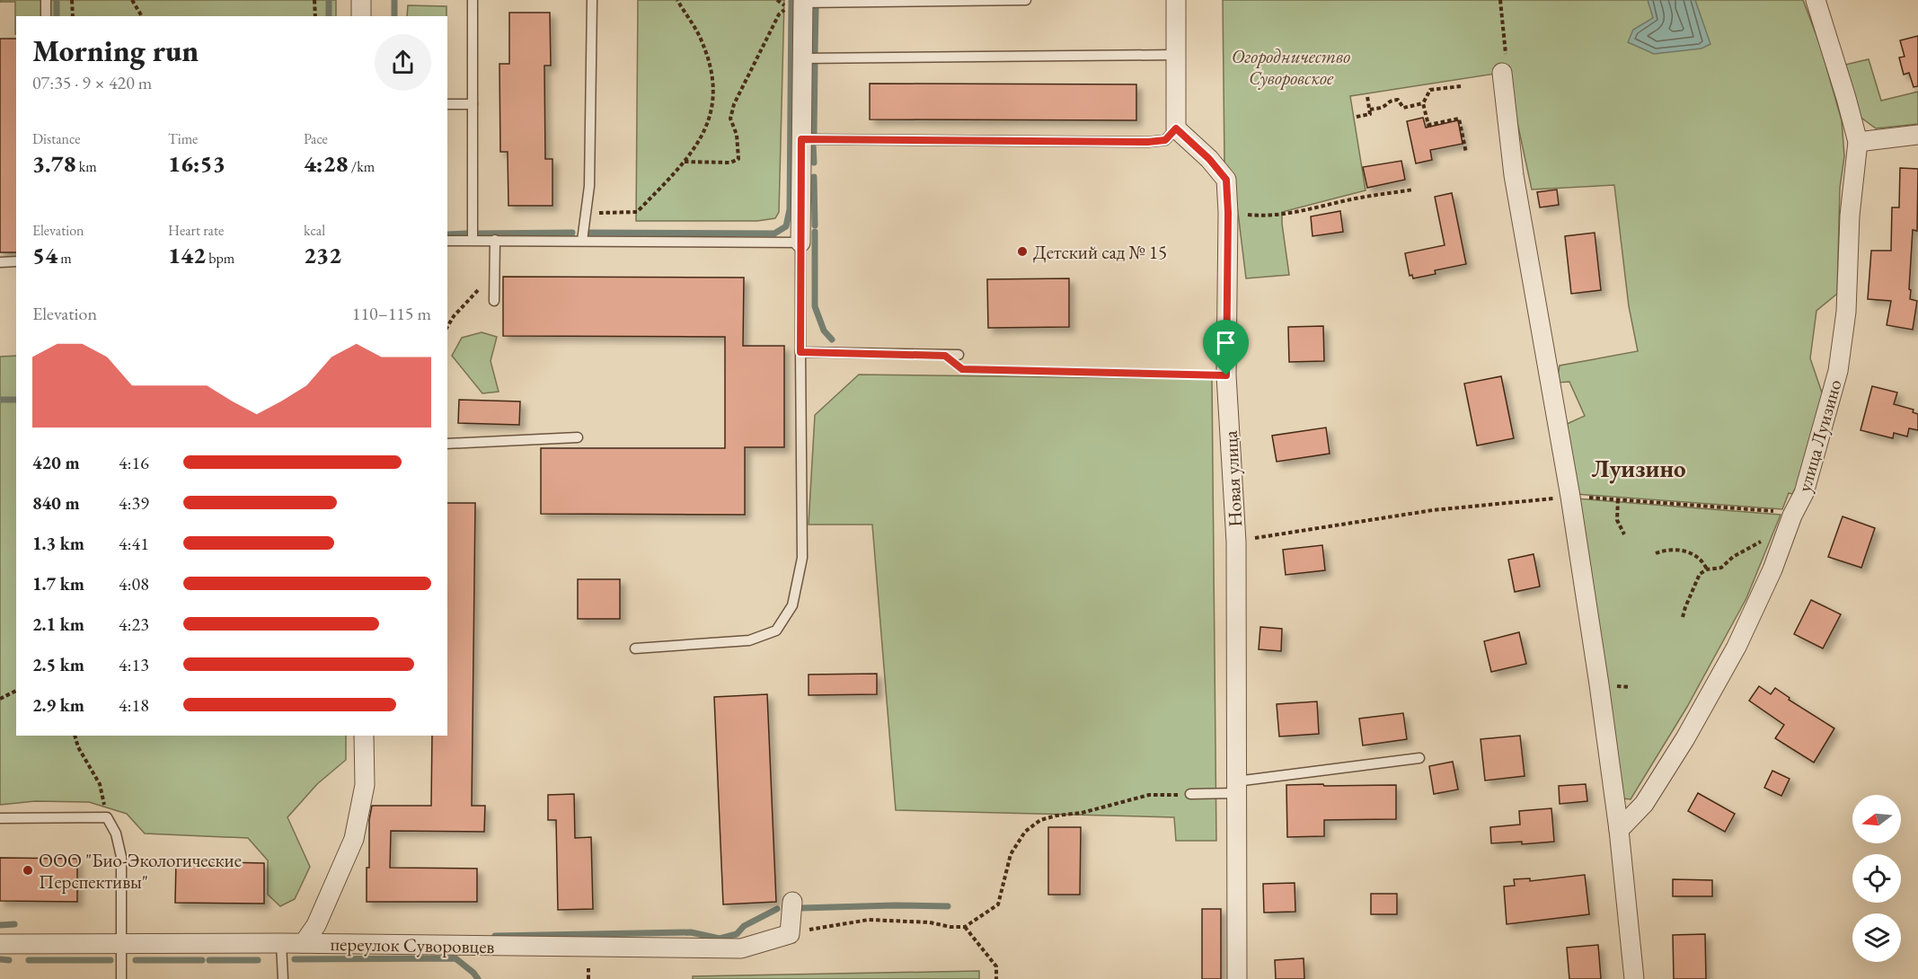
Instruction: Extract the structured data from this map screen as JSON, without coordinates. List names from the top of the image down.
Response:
{
  "streets": {
    "street": ["улица Луизино", "Новая улица", "переулок Суворовцев"]
  },
  "districts": ["Луизино"],
  "parks": ["Огородничество Суворовское"],
  "places": ["Детский сад № 15", "ООО \"Био-Экологические Перспективы\""],
  "north": "left",
  "page": {
    "heading": ["Morning run", "07:35 · 9 × 420 m"],
    "stats": [
      ["Distance", "3.78 km"],
      ["Time", "16:53"],
      ["Pace", "4:28 /km"],
      ["Elevation", "54 m"],
      ["Heart rate", "142 bpm"],
      ["kcal", "232"]
    ],
    "chart": ["Elevation", "110–115 m"],
    "list": [
      {
        "name": "420 m",
        "note": "4:16"
      },
      {
        "name": "840 m",
        "note": "4:39"
      },
      {
        "name": "1.3 km",
        "note": "4:41"
      },
      {
        "name": "1.7 km",
        "note": "4:08"
      },
      {
        "name": "2.1 km",
        "note": "4:23"
      },
      {
        "name": "2.5 km",
        "note": "4:13"
      },
      {
        "name": "2.9 km",
        "note": "4:18"
      }
    ]
  }
}
